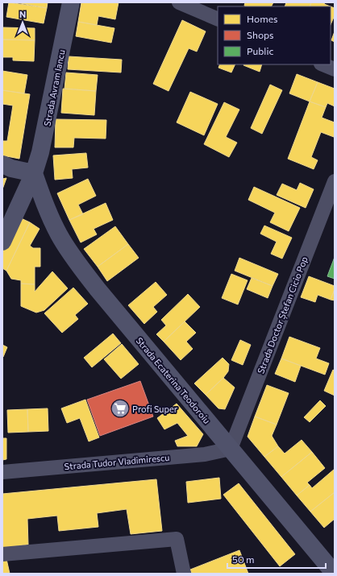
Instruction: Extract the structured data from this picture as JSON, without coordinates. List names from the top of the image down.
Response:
{
  "streets": {
    "main road": ["Strada Avram Iancu", "Strada Ecaterina Teodoroiu"],
    "street": ["Strada Doctor Ștefan Cicio Pop", "Strada Tudor Vladimirescu"]
  },
  "crossings": [
    ["Strada Avram Iancu", "Strada Ecaterina Teodoroiu"],
    ["Strada Doctor Ștefan Cicio Pop", "Strada Ecaterina Teodoroiu"],
    ["Strada Doctor Ștefan Cicio Pop", "Strada Tudor Vladimirescu"],
    ["Strada Ecaterina Teodoroiu", "Strada Tudor Vladimirescu"]
  ],
  "places": {
    "supermarket": ["Profi Super"]
  },
  "legend": ["Homes", "Shops", "Public"],
  "scale_bar": "50 m",
  "north": "top"
}
